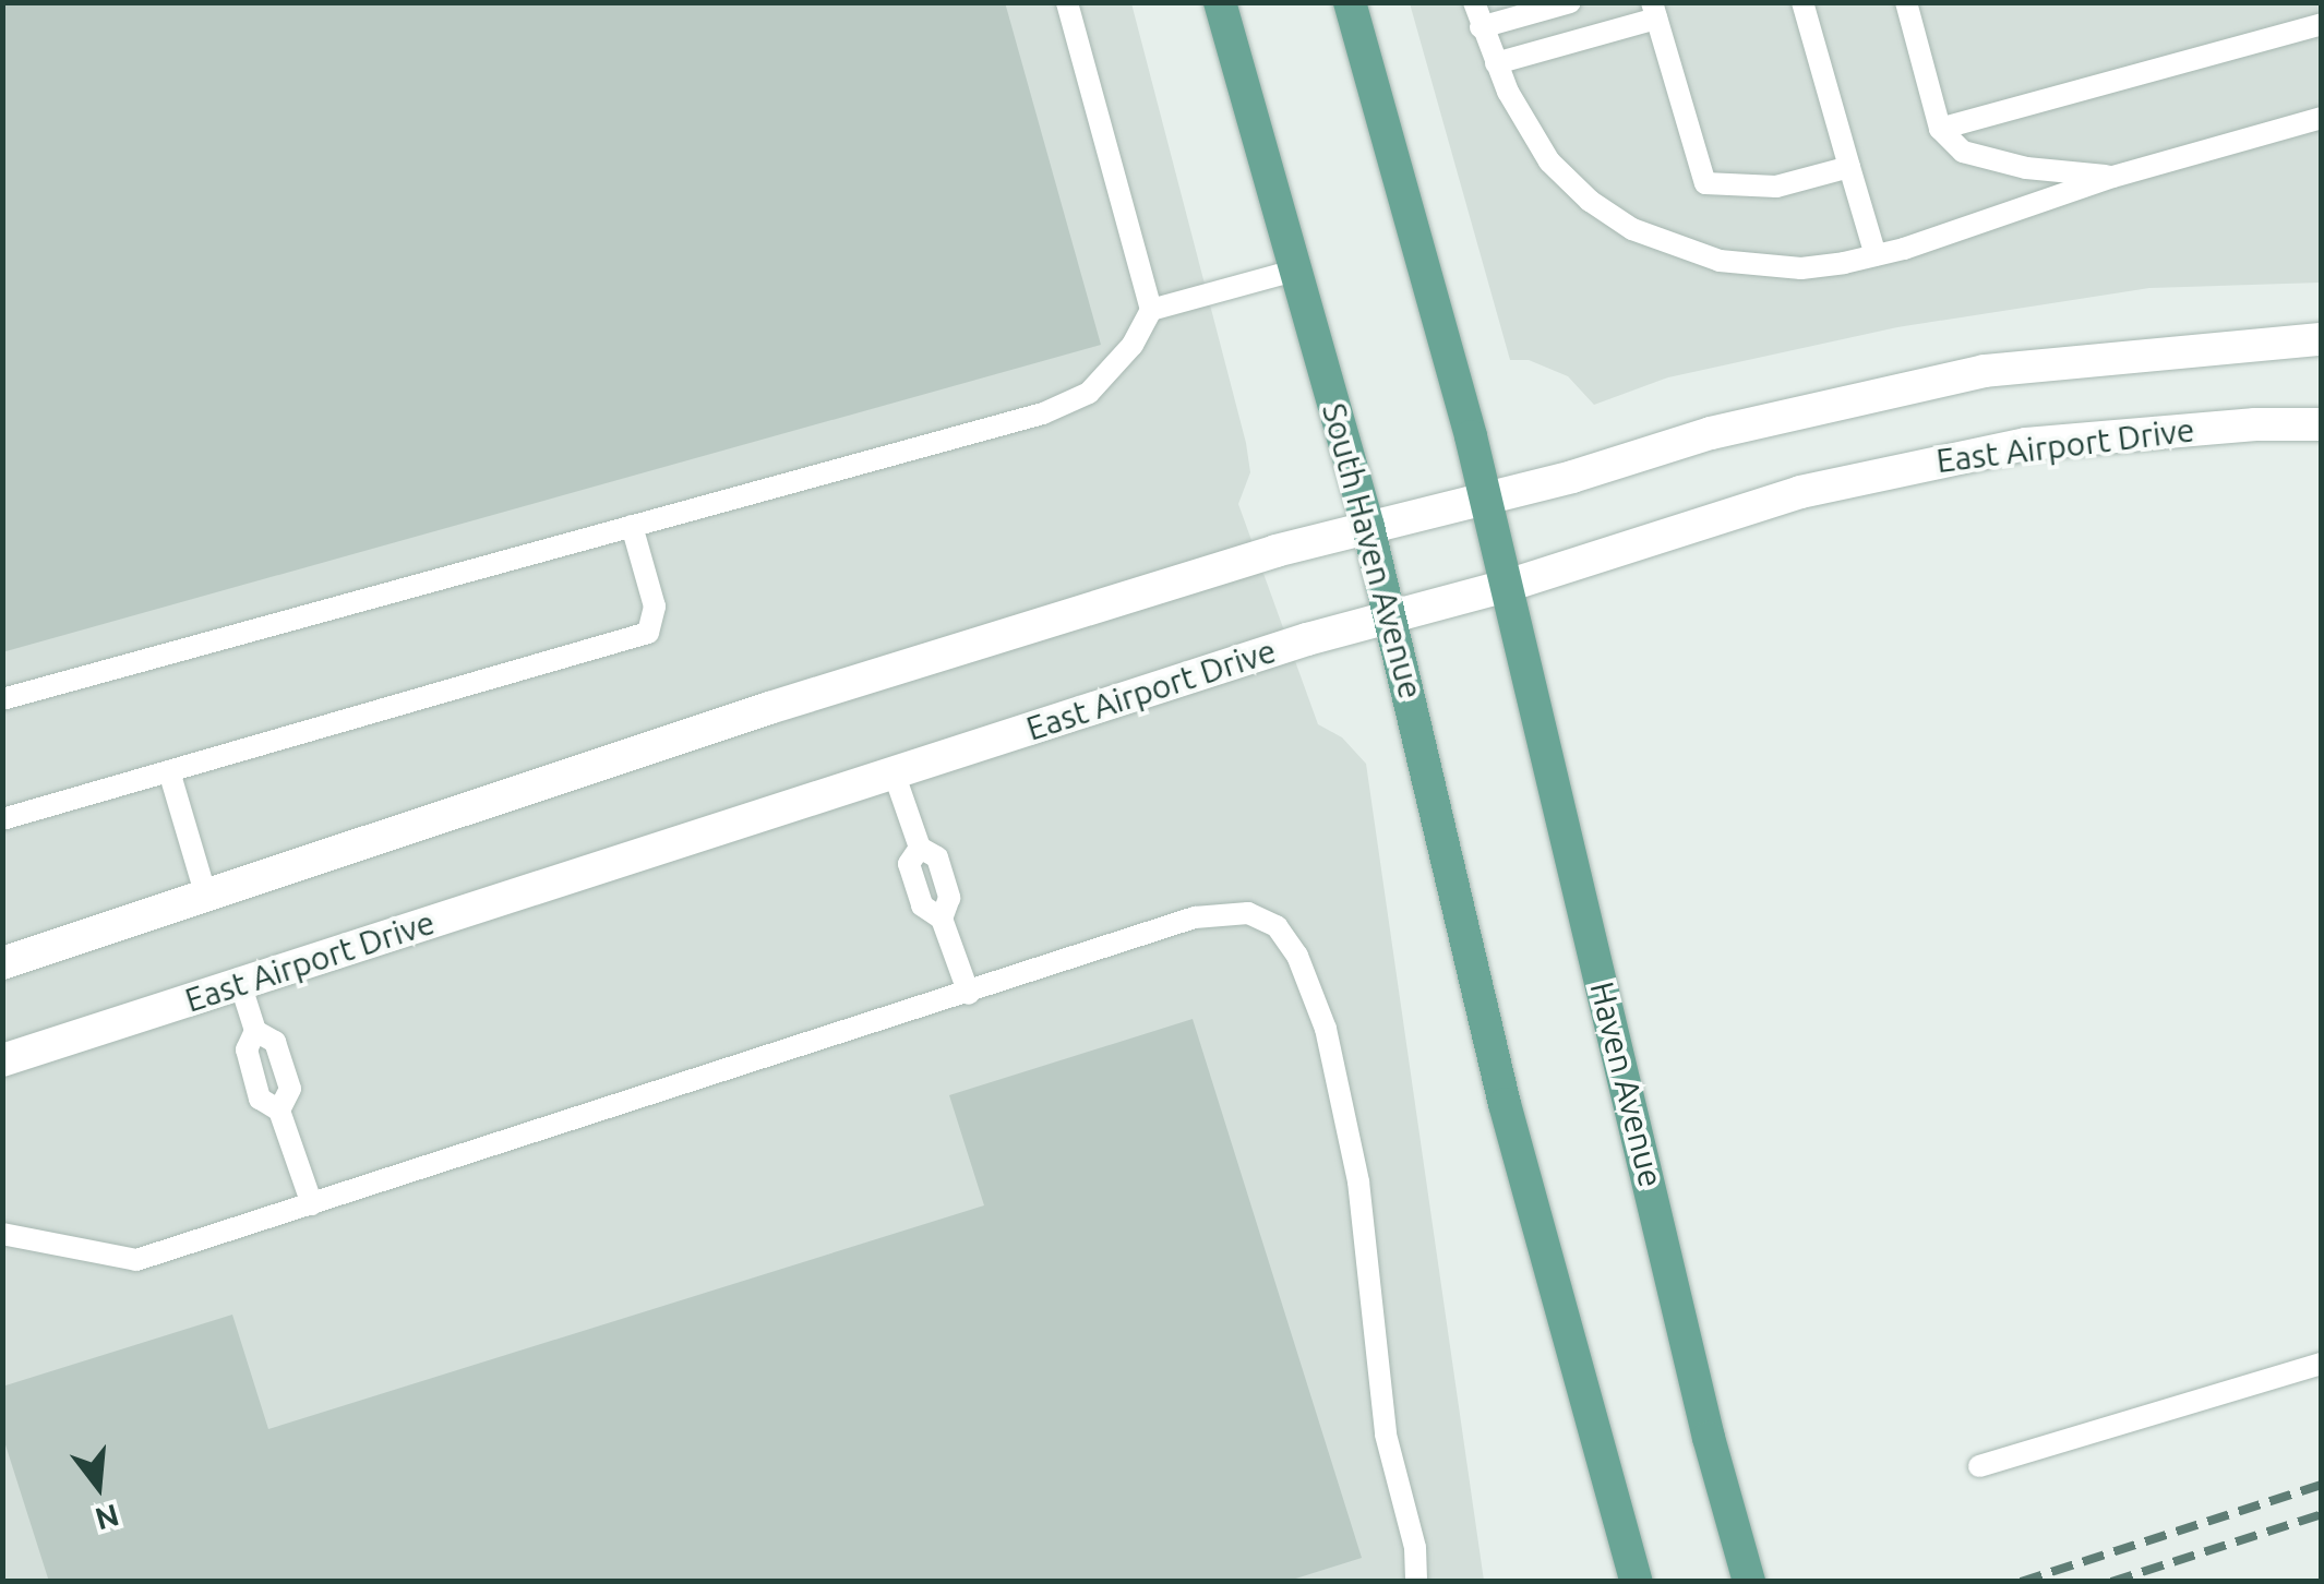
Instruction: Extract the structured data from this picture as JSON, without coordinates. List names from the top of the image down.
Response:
{
  "streets": {
    "main road": ["East Airport Drive", "South Haven Avenue", "Haven Avenue"]
  },
  "crossings": [
    ["East Airport Drive", "South Haven Avenue"],
    ["East Airport Drive", "Haven Avenue"]
  ],
  "north": "bottom"
}
